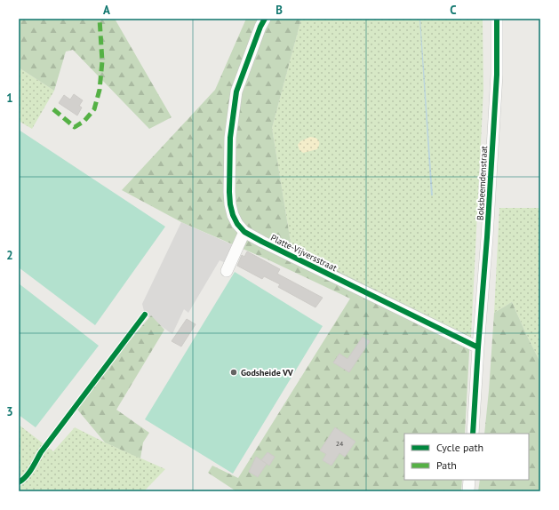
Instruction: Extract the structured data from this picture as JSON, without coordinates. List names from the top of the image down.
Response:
{
  "streets": {
    "street": ["Boksbeemdenstraat", "Platte-Vijversstraat"]
  },
  "crossings": [
    ["Boksbeemdenstraat", "Platte-Vijversstraat"]
  ],
  "places": ["Godsheide VV"],
  "house_numbers": ["24"],
  "legend": ["Cycle path", "Path"],
  "grid": {
    "columns": ["A", "B", "C"],
    "rows": ["1", "2", "3"]
  }
}
